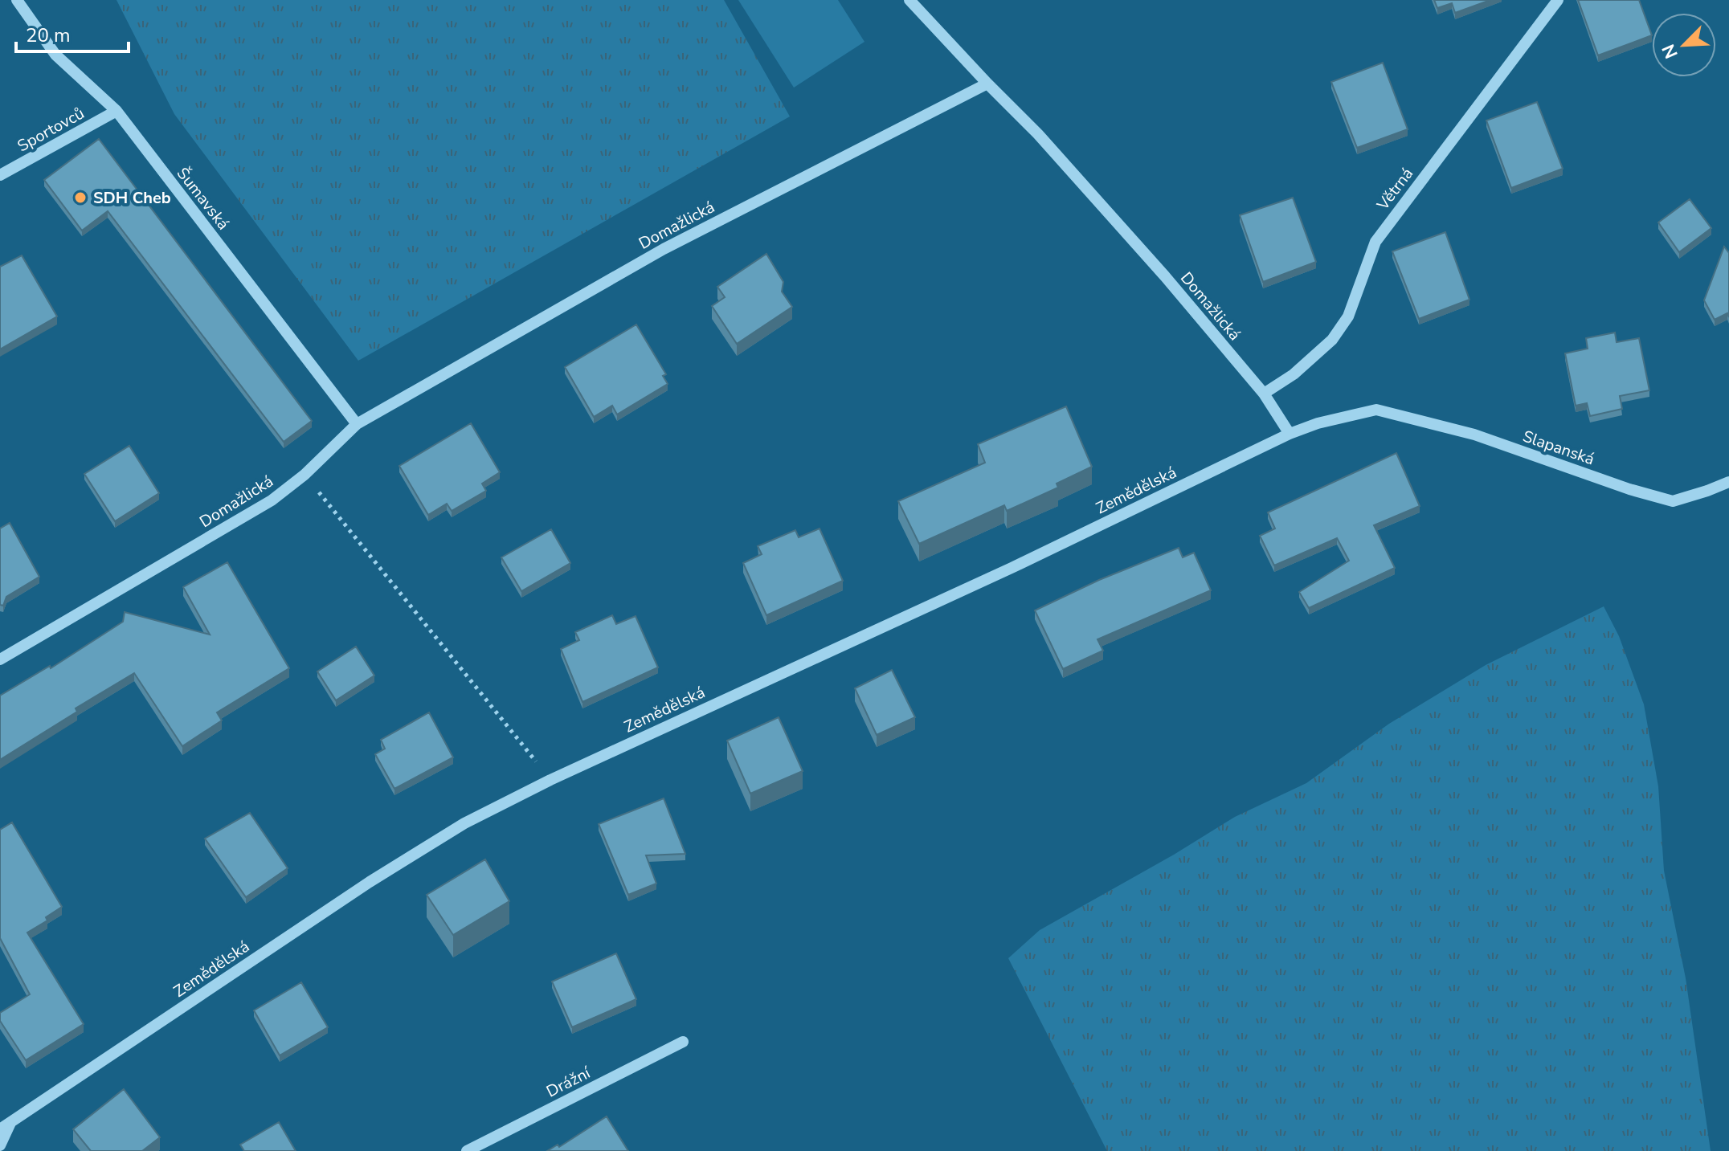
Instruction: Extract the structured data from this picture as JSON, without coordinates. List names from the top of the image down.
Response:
{
  "streets": {
    "street": [
      "Sportovců",
      "Větrná",
      "Šumavská",
      "Domažlická",
      "Slapanská",
      "Zemědělská",
      "Drážní"
    ]
  },
  "crossings": [
    ["Sportovců", "Šumavská"],
    ["Větrná", "Domažlická"],
    ["Šumavská", "Domažlická"],
    ["Domažlická", "Zemědělská"],
    ["Slapanská", "Zemědělská"]
  ],
  "places": ["SDH Cheb"],
  "scale_bar": "20 m",
  "north": "bottom left"
}
